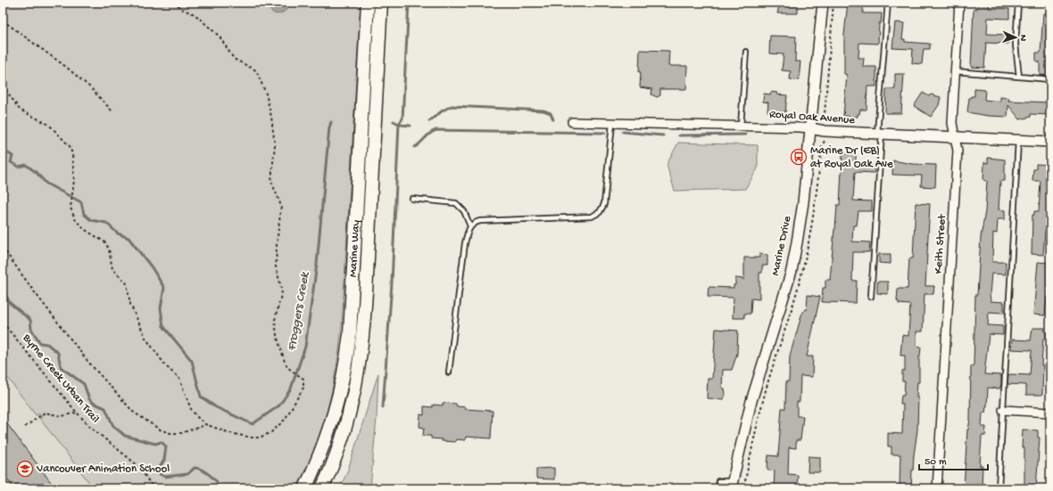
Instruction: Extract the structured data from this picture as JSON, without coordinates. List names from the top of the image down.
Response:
{
  "streets": {
    "main road": ["Marine Way"],
    "street": ["Royal Oak Avenue", "Keith Street", "Marine Drive"],
    "path": ["Byrne Creek Urban Trail"]
  },
  "crossings": [
    ["Royal Oak Avenue", "Keith Street"],
    ["Royal Oak Avenue", "Marine Drive"]
  ],
  "water": ["Froggers Creek"],
  "places": {
    "bus stop": ["Marine Dr (EB) at Royal Oak Ave"],
    "school or university": ["Vancouver Animation School"]
  },
  "scale_bar": "50 m",
  "north": "right"
}
